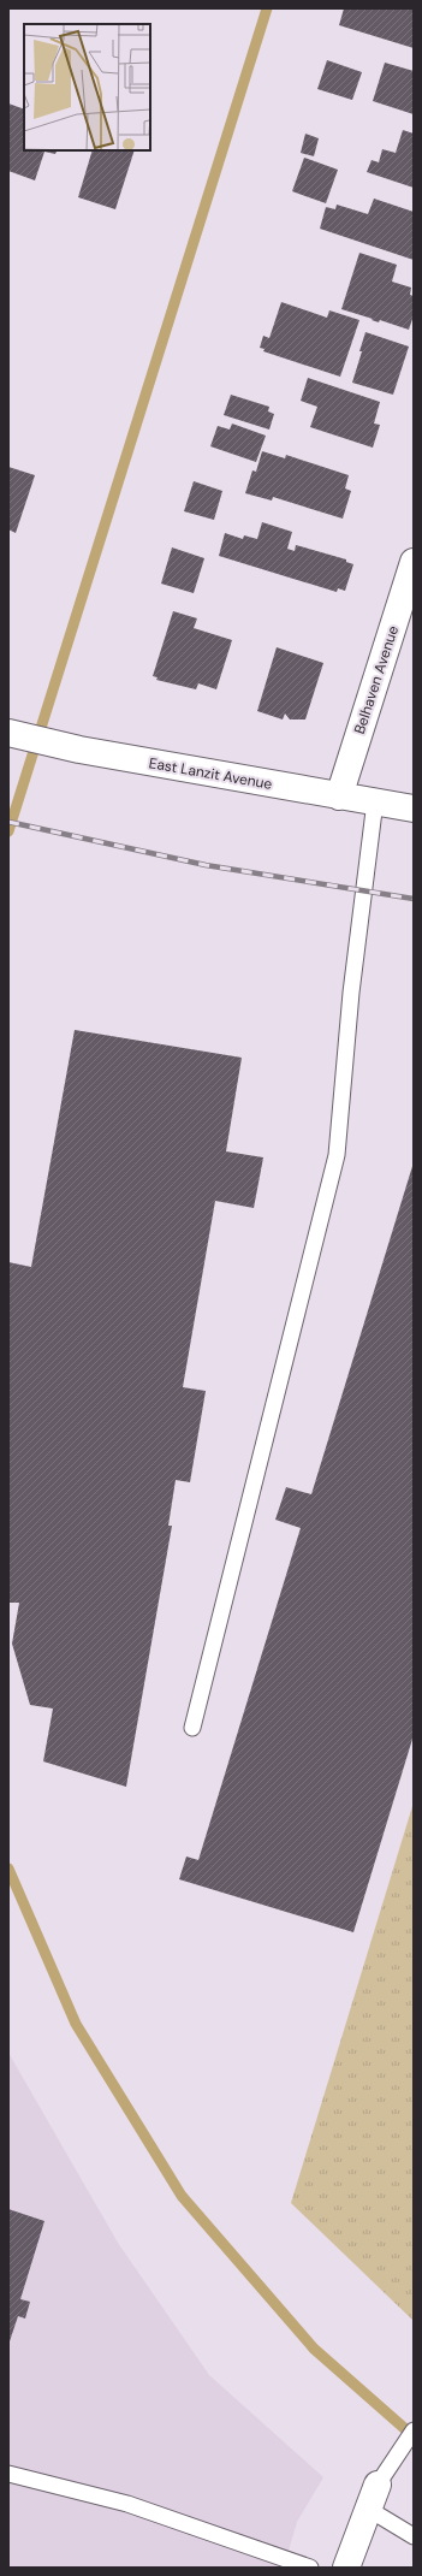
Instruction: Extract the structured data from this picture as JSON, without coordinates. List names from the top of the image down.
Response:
{
  "streets": {
    "street": ["Belhaven Avenue", "East Lanzit Avenue"]
  },
  "crossings": [
    ["Belhaven Avenue", "East Lanzit Avenue"]
  ]
}
